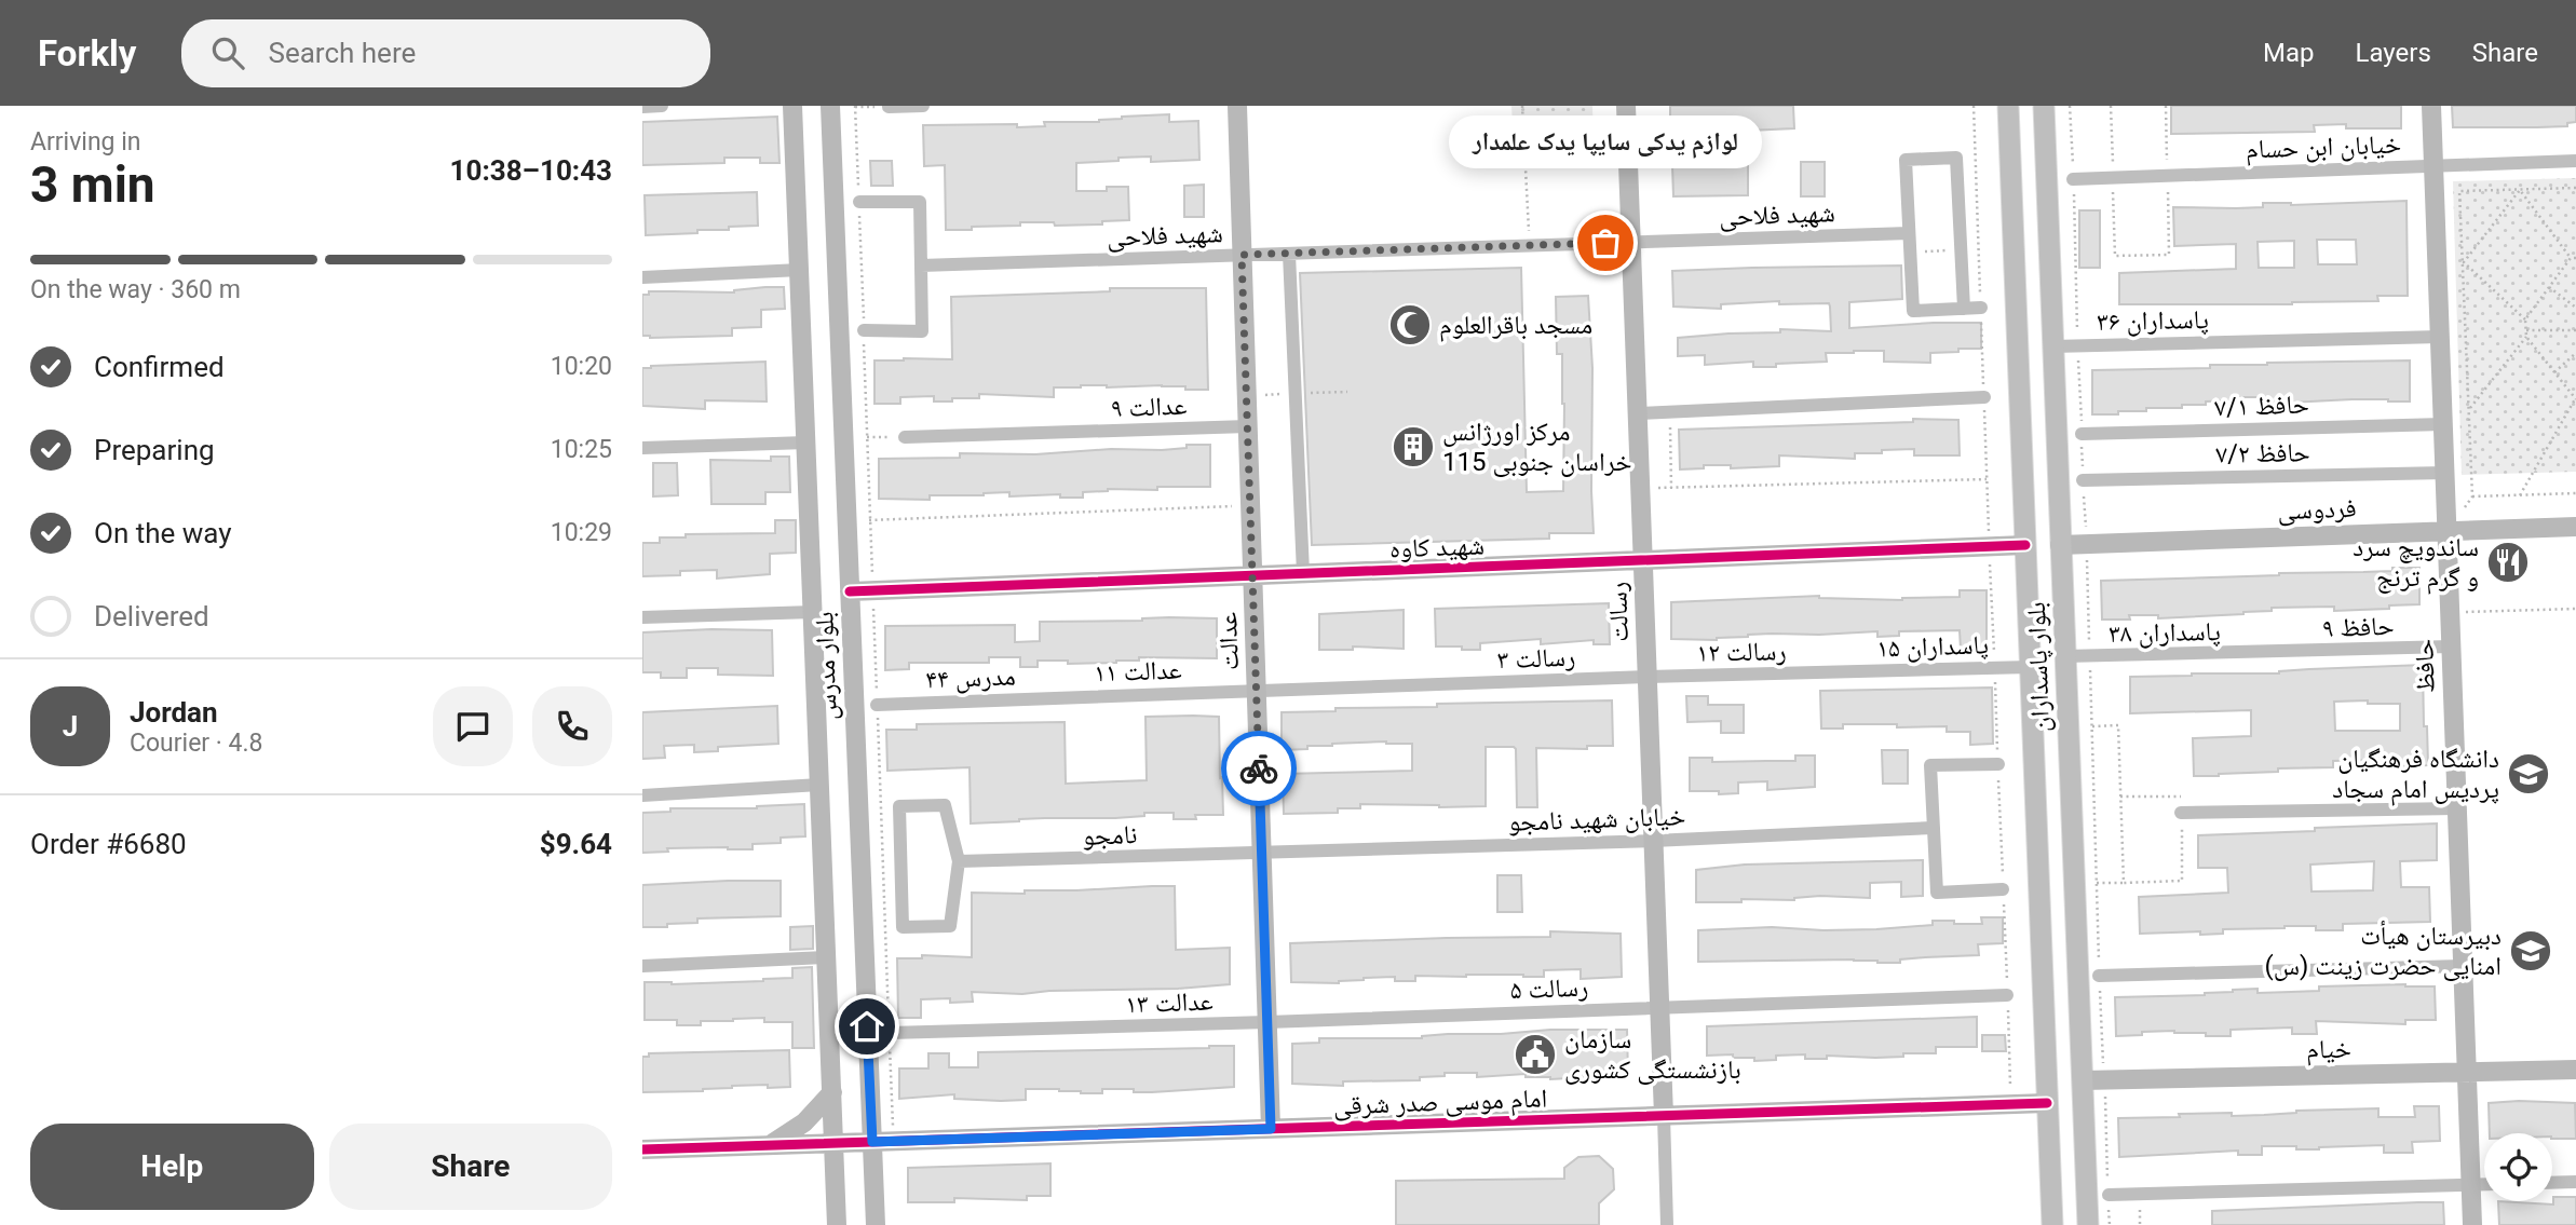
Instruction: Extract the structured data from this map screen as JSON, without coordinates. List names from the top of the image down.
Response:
{
  "streets": {
    "main road": ["بلوار پاسداران"],
    "street": [
      "خیابان ابن حسام",
      "شهید فلاحی",
      "پاسداران ۳۶",
      "حافظ ۷/۱",
      "عدالت ۹",
      "حافظ ۷/۲",
      "فردوسی",
      "شهید کاوه",
      "رسالت",
      "حافظ ۹",
      "پاسداران ۳۸",
      "عدالت",
      "پاسداران ۱۵",
      "رسالت ۱۲",
      "رسالت ۳",
      "بلوار مدرس",
      "حافظ",
      "عدالت ۱۱",
      "مدرس ۴۴",
      "خیابان شهید نامجو",
      "نامجو",
      "رسالت ۵",
      "عدالت ۱۳",
      "خیام",
      "امام موسی صدر شرقی"
    ]
  },
  "crossings": [
    ["خیابان ابن حسام", "حافظ"],
    ["شهید فلاحی", "رسالت"],
    ["شهید فلاحی", "عدالت"],
    ["پاسداران ۳۶", "حافظ"],
    ["پاسداران ۳۶", "بلوار پاسداران"],
    ["حافظ ۷/۱", "حافظ"],
    ["عدالت ۹", "عدالت"],
    ["حافظ ۷/۲", "حافظ"],
    ["فردوسی", "حافظ"],
    ["فردوسی", "بلوار پاسداران"],
    ["شهید کاوه", "رسالت"],
    ["شهید کاوه", "عدالت"],
    ["شهید کاوه", "بلوار مدرس"],
    ["شهید کاوه", "بلوار پاسداران"],
    ["رسالت", "رسالت ۱۲"],
    ["رسالت", "رسالت ۳"],
    ["رسالت", "خیابان شهید نامجو"],
    ["رسالت", "رسالت ۵"],
    ["رسالت", "امام موسی صدر شرقی"],
    ["حافظ ۹", "پاسداران ۳۸"],
    ["حافظ ۹", "حافظ"],
    ["پاسداران ۳۸", "بلوار پاسداران"],
    ["عدالت", "رسالت ۳"],
    ["عدالت", "عدالت ۱۱"],
    ["عدالت", "خیابان شهید نامجو"],
    ["عدالت", "نامجو"],
    ["عدالت", "رسالت ۵"],
    ["عدالت", "عدالت ۱۳"],
    ["عدالت", "امام موسی صدر شرقی"],
    ["پاسداران ۱۵", "رسالت ۱۲"],
    ["پاسداران ۱۵", "بلوار پاسداران"],
    ["رسالت ۱۲", "رسالت ۳"],
    ["رسالت ۳", "عدالت ۱۱"],
    ["بلوار مدرس", "امام موسی صدر شرقی"],
    ["حافظ", "خیام"],
    ["بلوار پاسداران", "خیام"],
    ["بلوار پاسداران", "امام موسی صدر شرقی"],
    ["عدالت ۱۱", "مدرس ۴۴"],
    ["خیابان شهید نامجو", "نامجو"],
    ["رسالت ۵", "عدالت ۱۳"]
  ],
  "places": {
    "other": ["لوازم یدکی سایپا یدک علمدار"],
    "mosque": ["مسجد باقرالعلوم"],
    "building": ["مرکز اورژانس 115 خراسان جنوبی"],
    "restaurant": ["ساندویچ سرد و گرم ترنج"],
    "school or university": ["دانشگاه فرهنگیان پردیس امام سجاد", "دبیرستان هیأت امنایی حضرت زینت (س)"],
    "public building": ["سازمان بازنشستگی کشوری"]
  },
  "page": {
    "header": "Forkly",
    "search": "Search here",
    "nav": ["Map", "Layers", "Share"],
    "heading": ["3 min", "Arriving in", "10:38–10:43"],
    "panel": [
      "Jordan",
      "Courier · 4.8",
      "Order #6680",
      "$9.64"
    ],
    "bubble": "لوازم یدکی سایپا یدک علمدار",
    "bar": "On the way · 360 m",
    "list": [
      ["Confirmed", "10:20"],
      ["Preparing", "10:25"],
      ["On the way", "10:29"],
      "Delivered"
    ],
    "round": "J",
    "buttons": ["Help", "Share"]
  }
}
